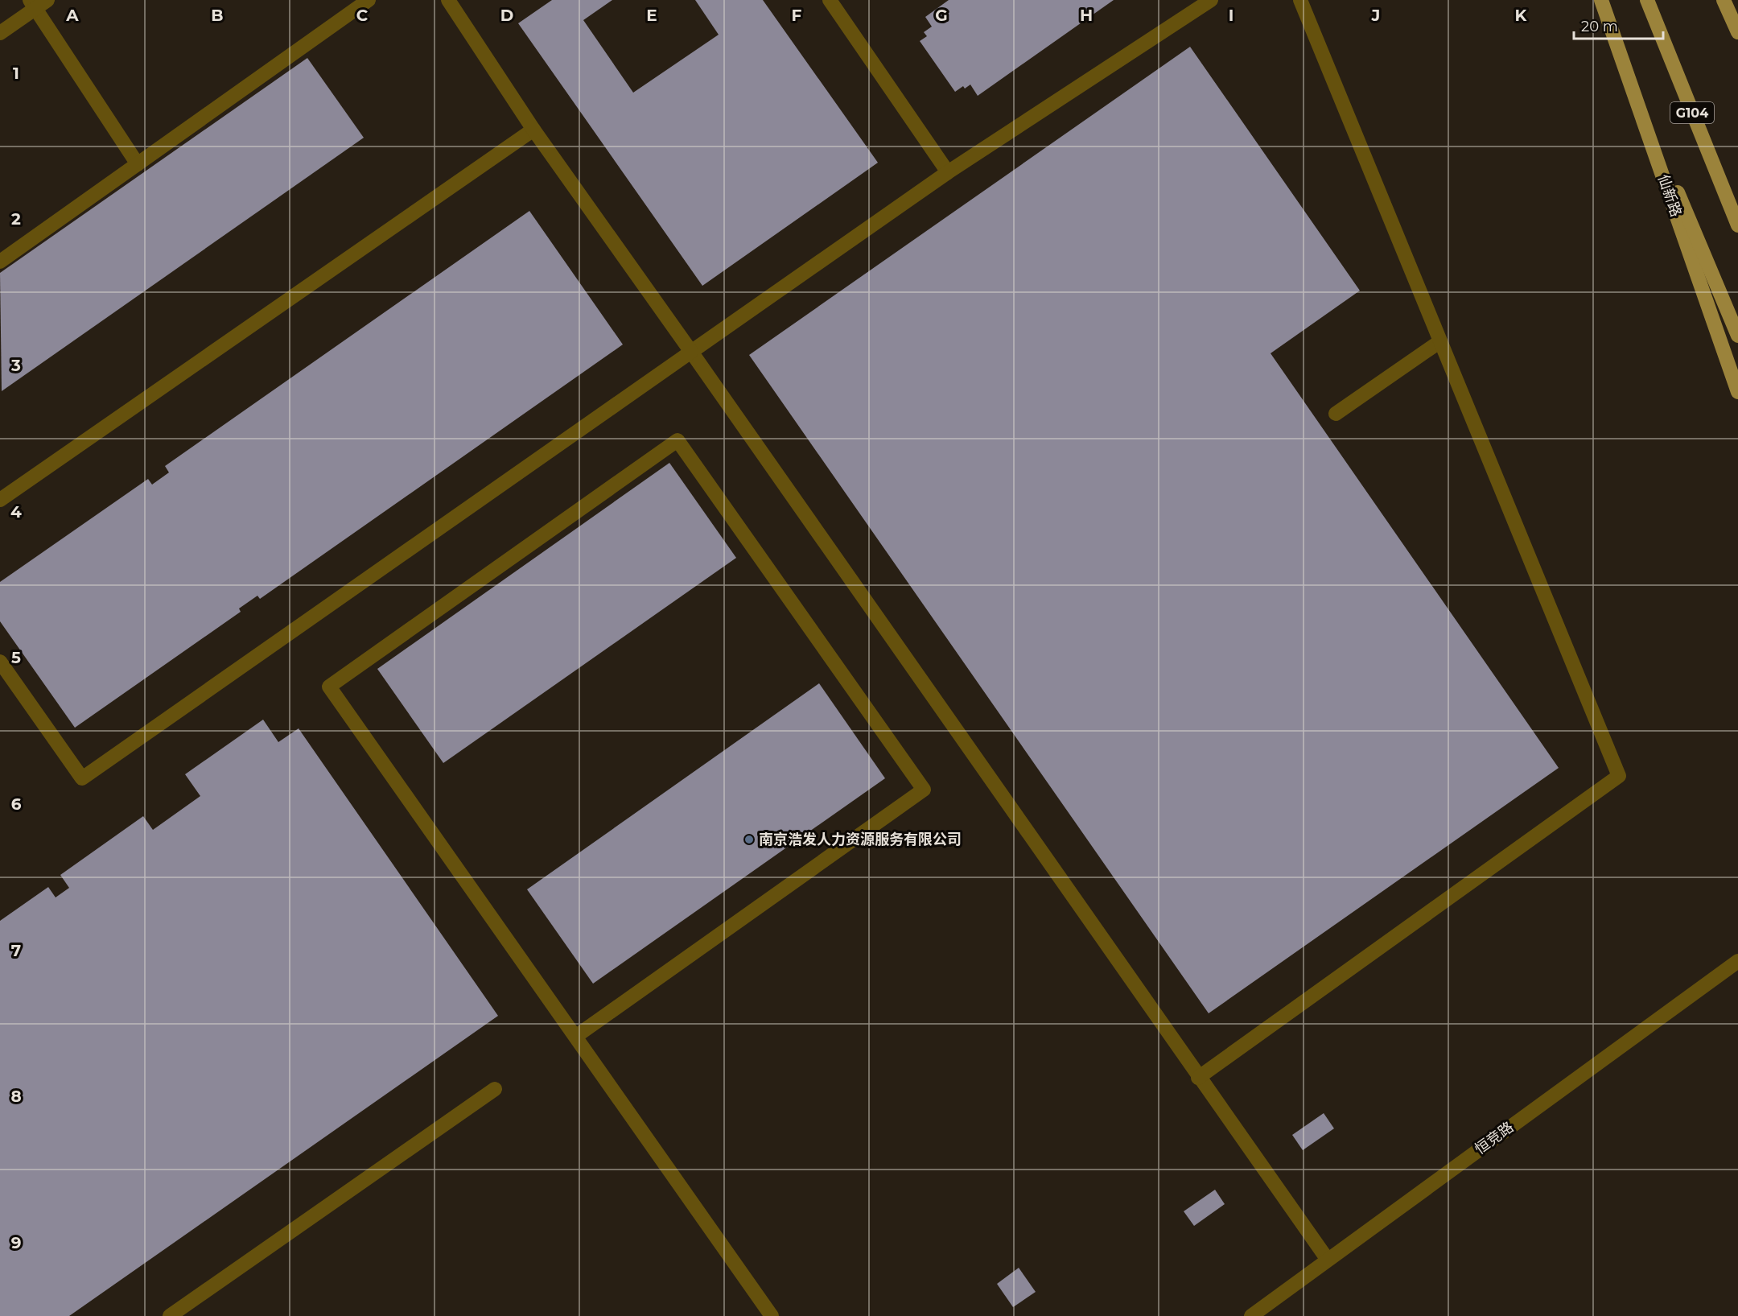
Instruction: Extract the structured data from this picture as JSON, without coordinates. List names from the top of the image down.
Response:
{
  "streets": {
    "main road": ["G104", "仙新路"],
    "street": ["恒竞路"]
  },
  "places": ["南京浩发人力资源服务有限公司"],
  "scale_bar": "20 m",
  "grid": {
    "columns": [
      "A",
      "B",
      "C",
      "D",
      "E",
      "F",
      "G",
      "H",
      "I",
      "J",
      "K"
    ],
    "rows": [
      "1",
      "2",
      "3",
      "4",
      "5",
      "6",
      "7",
      "8",
      "9"
    ]
  }
}
